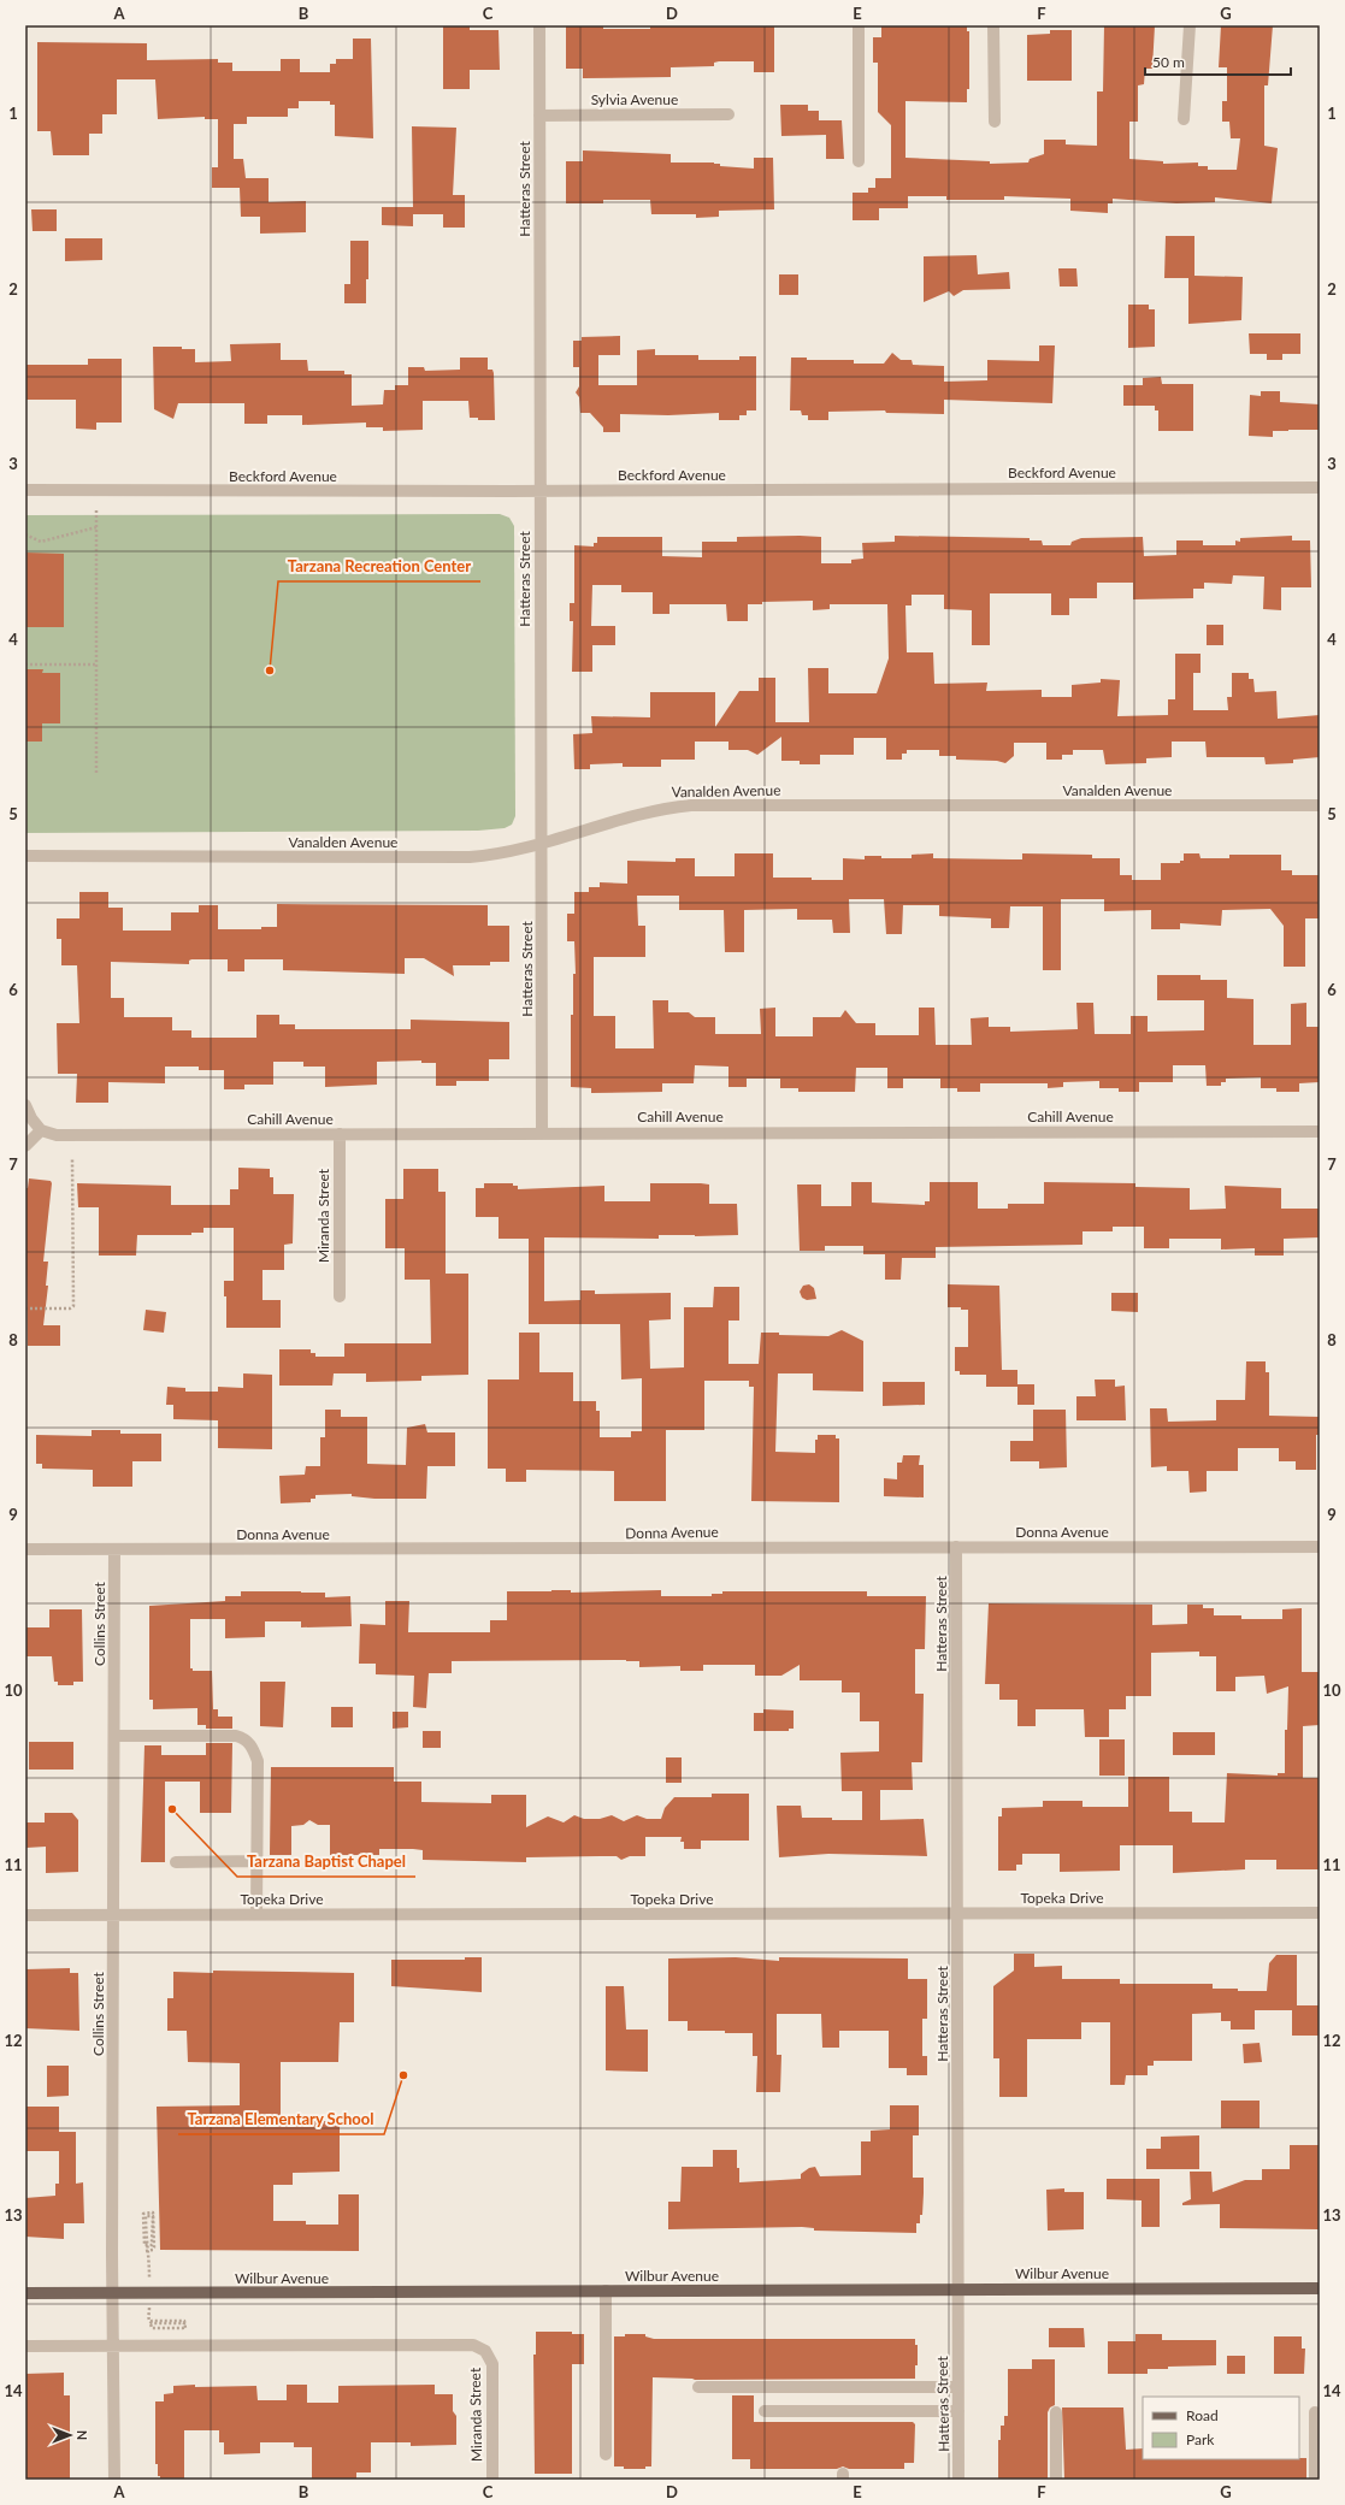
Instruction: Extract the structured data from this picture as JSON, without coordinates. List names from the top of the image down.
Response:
{
  "streets": {
    "main road": ["Wilbur Avenue"],
    "street": [
      "Sylvia Avenue",
      "Hatteras Street",
      "Beckford Avenue",
      "Vanalden Avenue",
      "Cahill Avenue",
      "Miranda Street",
      "Donna Avenue",
      "Collins Street",
      "Topeka Drive"
    ]
  },
  "crossings": [
    ["Sylvia Avenue", "Hatteras Street"],
    ["Hatteras Street", "Beckford Avenue"],
    ["Hatteras Street", "Vanalden Avenue"],
    ["Hatteras Street", "Cahill Avenue"],
    ["Hatteras Street", "Donna Avenue"],
    ["Hatteras Street", "Topeka Drive"],
    ["Hatteras Street", "Wilbur Avenue"],
    ["Cahill Avenue", "Miranda Street"],
    ["Miranda Street", "Collins Street"],
    ["Donna Avenue", "Collins Street"],
    ["Collins Street", "Topeka Drive"],
    ["Collins Street", "Wilbur Avenue"]
  ],
  "places": ["Tarzana Recreation Center", "Tarzana Baptist Chapel", "Tarzana Elementary School"],
  "legend": ["Road", "Park"],
  "scale_bar": "50 m",
  "north": "right",
  "grid": {
    "columns": [
      "A",
      "B",
      "C",
      "D",
      "E",
      "F",
      "G"
    ],
    "rows": [
      "1",
      "2",
      "3",
      "4",
      "5",
      "6",
      "7",
      "8",
      "9",
      "10",
      "11",
      "12",
      "13",
      "14"
    ]
  }
}
